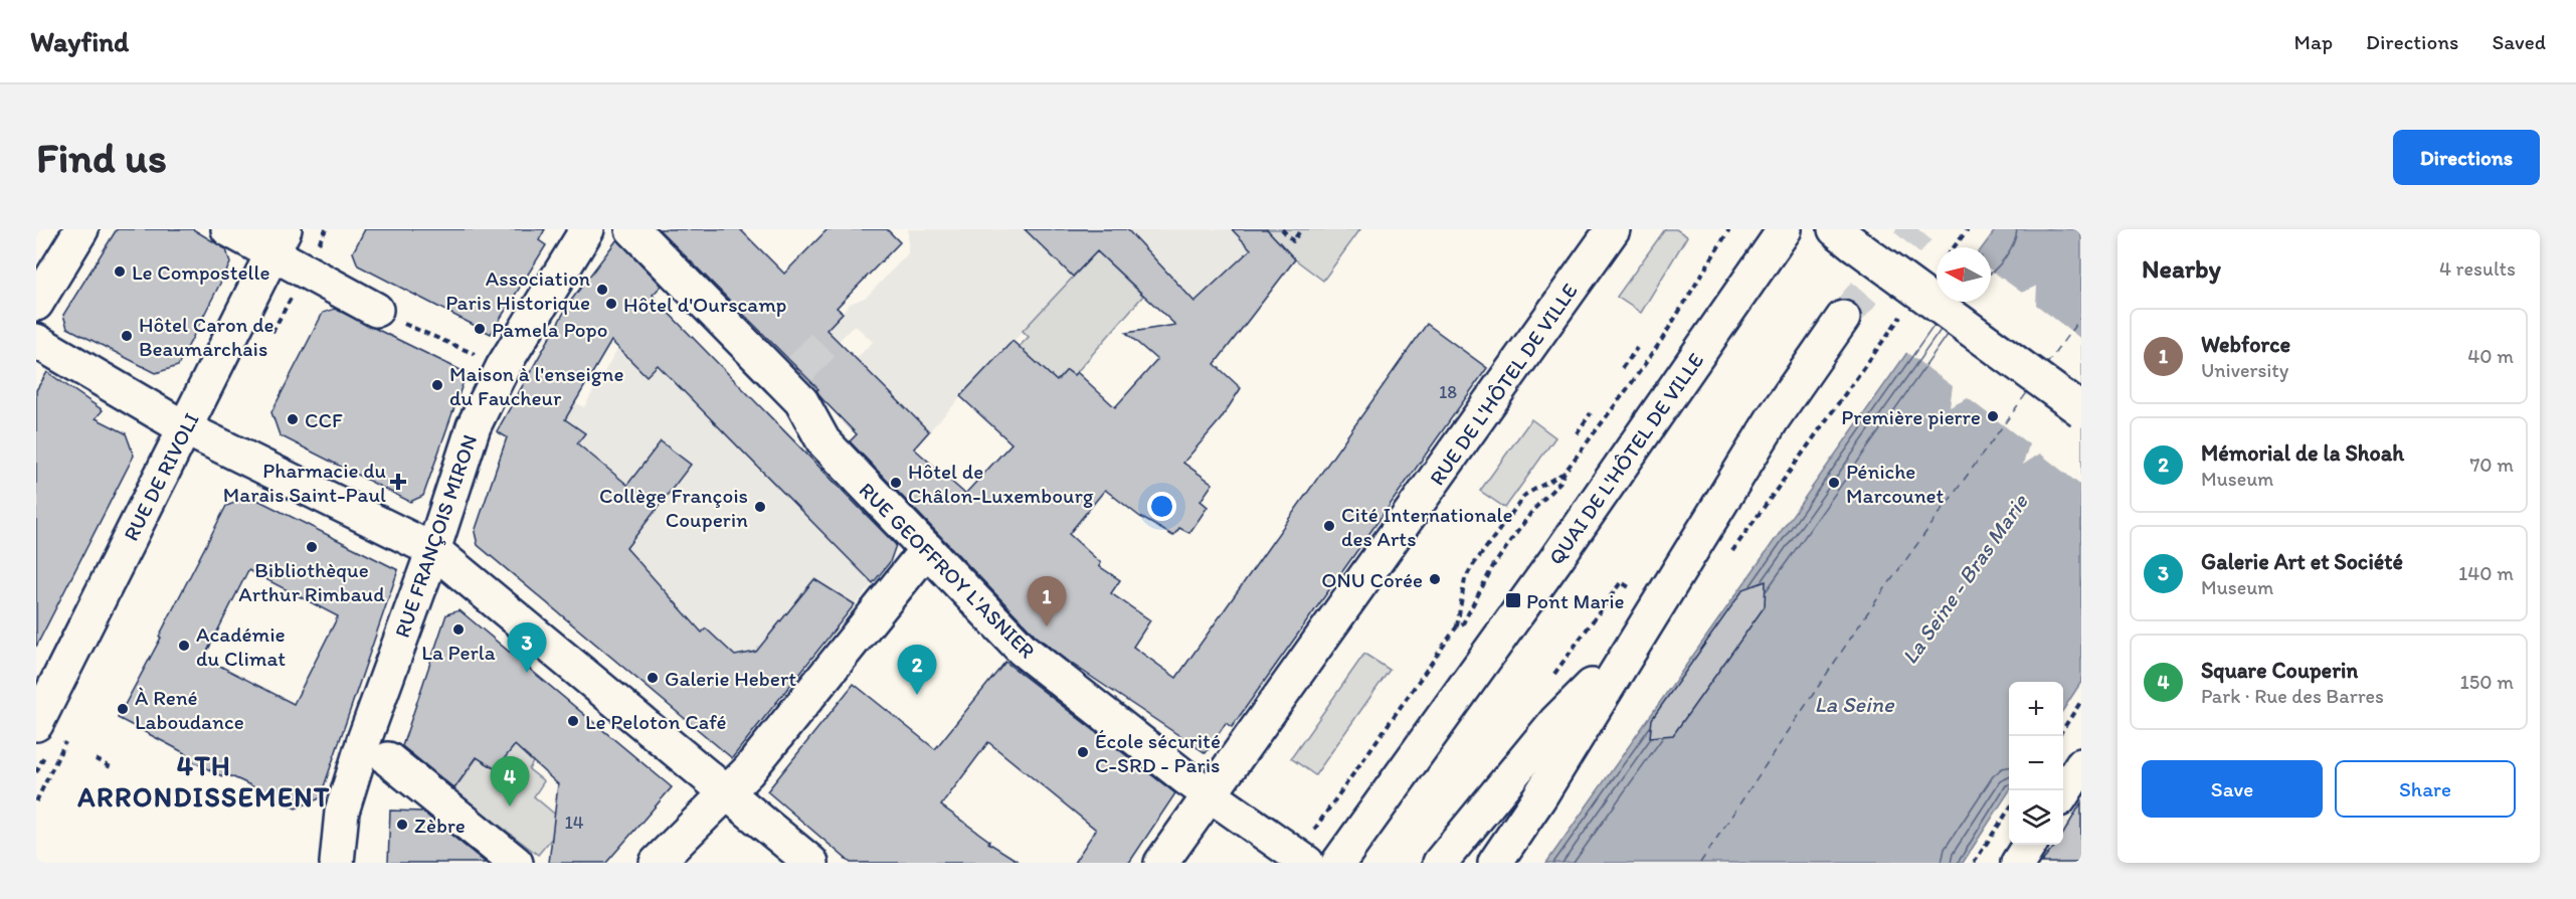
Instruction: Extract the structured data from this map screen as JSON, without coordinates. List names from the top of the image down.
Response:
{
  "streets": {
    "street": [
      "RUE DE L'HÔTEL DE VILLE",
      "QUAI DE L'HÔTEL DE VILLE",
      "RUE DE RIVOLI",
      "RUE FRANÇOIS MIRON",
      "RUE GEOFFROY L'ASNIER"
    ]
  },
  "crossings": [
    ["RUE DE L'HÔTEL DE VILLE", "RUE GEOFFROY L'ASNIER"],
    ["QUAI DE L'HÔTEL DE VILLE", "RUE GEOFFROY L'ASNIER"]
  ],
  "districts": ["4TH ARRONDISSEMENT"],
  "water": ["La Seine - Bras Marie", "La Seine"],
  "places": {
    "other": [
      "Le Compostelle",
      "Association Paris Historique",
      "Hôtel d'Ourscamp",
      "Pamela Popo",
      "Hôtel Caron de Beaumarchais",
      "Maison à l'enseigne du Faucheur",
      "Première pierre",
      "CCF",
      "Hôtel de Châlon-Luxembourg",
      "Péniche Marcounet",
      "Collège François Couperin",
      "Cité Internationale des Arts",
      "Bibliothèque Arthur Rimbaud",
      "ONU Corée",
      "La Perla",
      "Académie du Climat",
      "Galerie Hebert",
      "À René Laboudance",
      "Le Peloton Café",
      "École sécurité C-SRD - Paris",
      "Zèbre"
    ],
    "health": ["Pharmacie du Marais Saint-Paul"],
    "transit": ["Pont Marie"]
  },
  "house_numbers": ["18", "14"],
  "north": "left",
  "page": {
    "header": "Wayfind",
    "nav": ["Map", "Directions", "Saved"],
    "buttons": [
      "Directions",
      ["Save", "Share"]
    ],
    "title": "Find us",
    "heading": ["Nearby", "4 results"],
    "list": [
      {
        "mark": "1",
        "name": "Webforce",
        "note": "University",
        "value": "40 m"
      },
      {
        "mark": "2",
        "name": "Mémorial de la Shoah",
        "note": "Museum",
        "value": "70 m"
      },
      {
        "mark": "3",
        "name": "Galerie Art et Société",
        "note": "Museum",
        "value": "140 m"
      },
      {
        "mark": "4",
        "name": "Square Couperin",
        "note": "Park · Rue des Barres",
        "value": "150 m"
      }
    ],
    "pins": [
      "1",
      "3",
      "2",
      "4"
    ],
    "map_buttons": ["+", "−"]
  }
}
